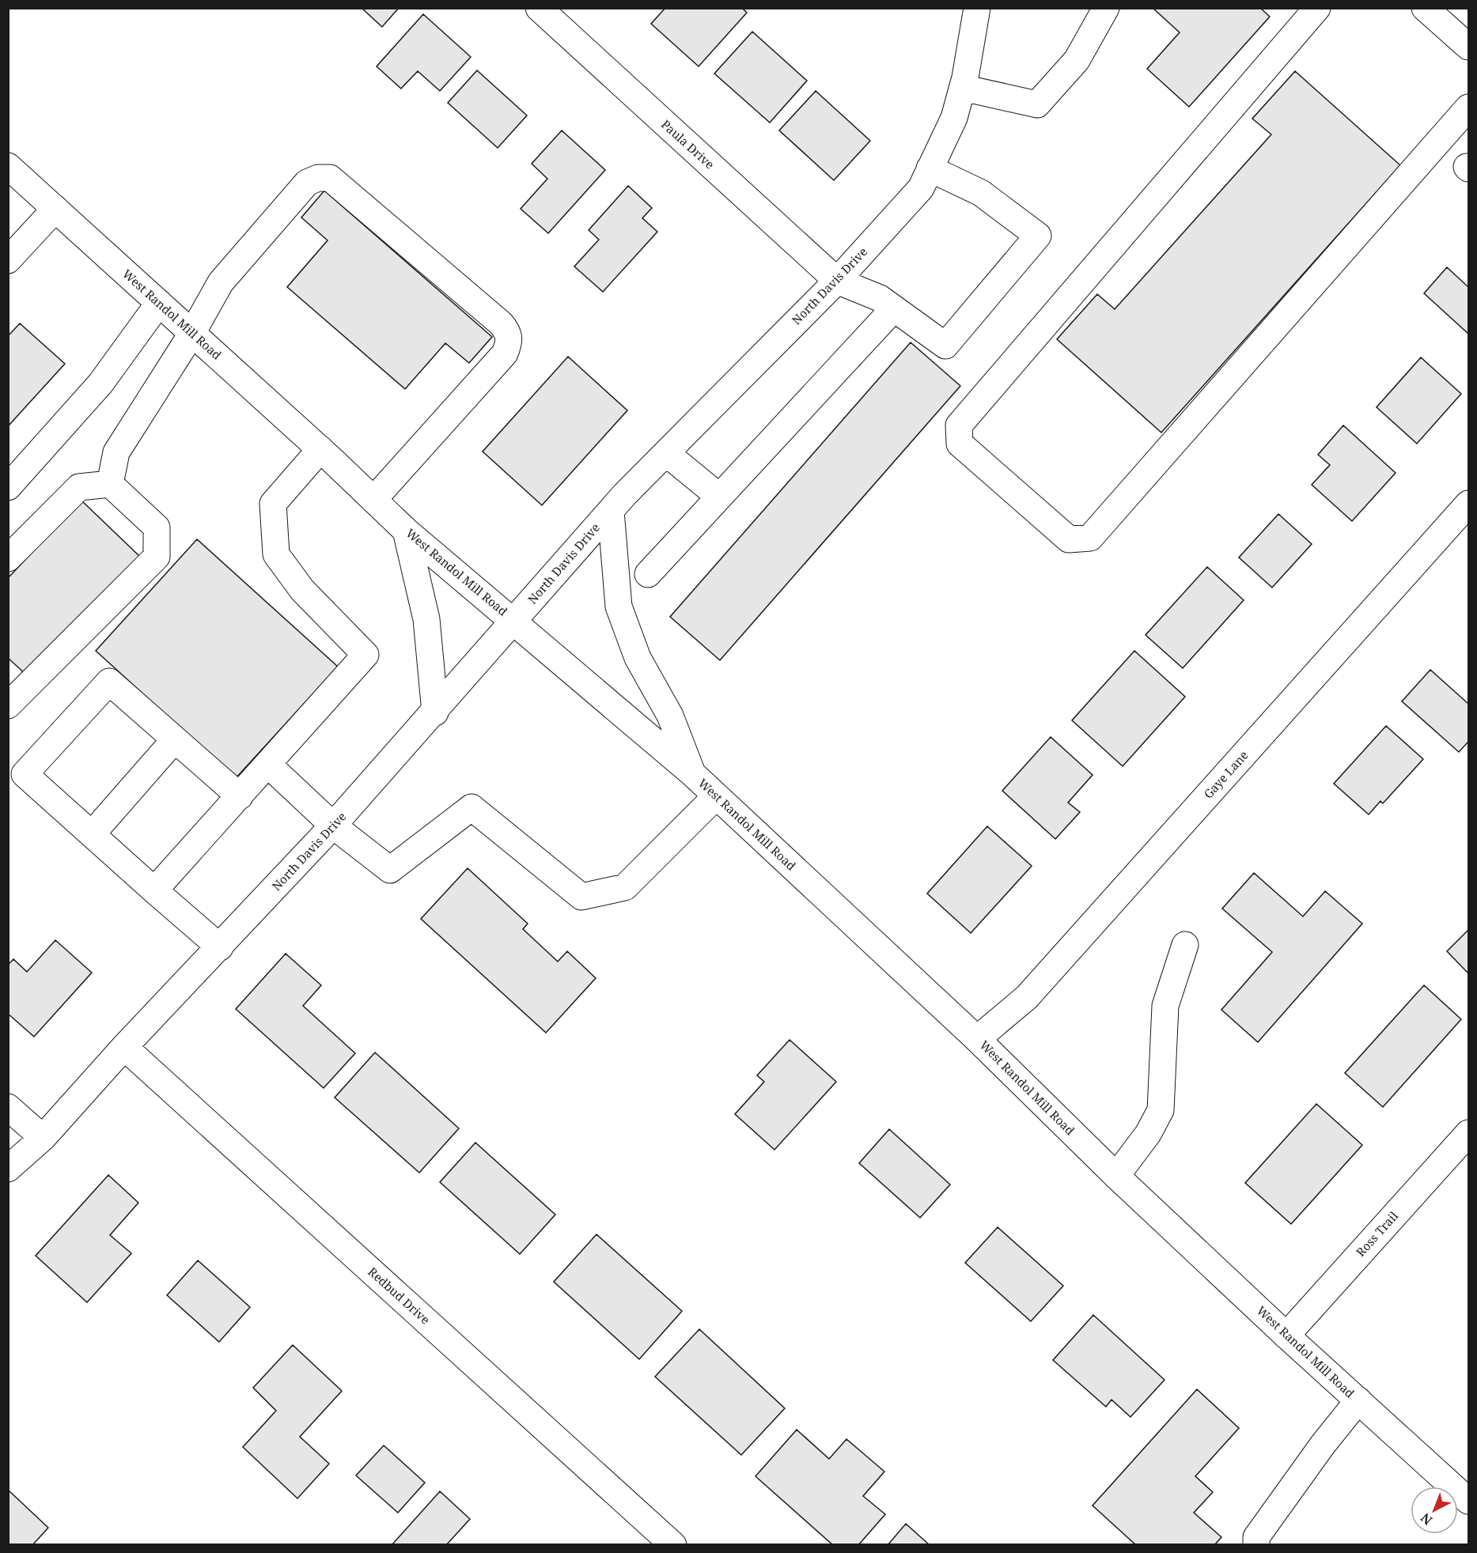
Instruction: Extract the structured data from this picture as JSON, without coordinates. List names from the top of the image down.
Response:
{
  "streets": {
    "street": [
      "Paula Drive",
      "North Davis Drive",
      "West Randol Mill Road",
      "Gaye Lane",
      "Ross Trail",
      "Redbud Drive"
    ]
  },
  "crossings": [
    ["Paula Drive", "North Davis Drive"],
    ["North Davis Drive", "West Randol Mill Road"],
    ["North Davis Drive", "Redbud Drive"],
    ["West Randol Mill Road", "Gaye Lane"],
    ["West Randol Mill Road", "Ross Trail"]
  ],
  "north": "bottom left"
}
